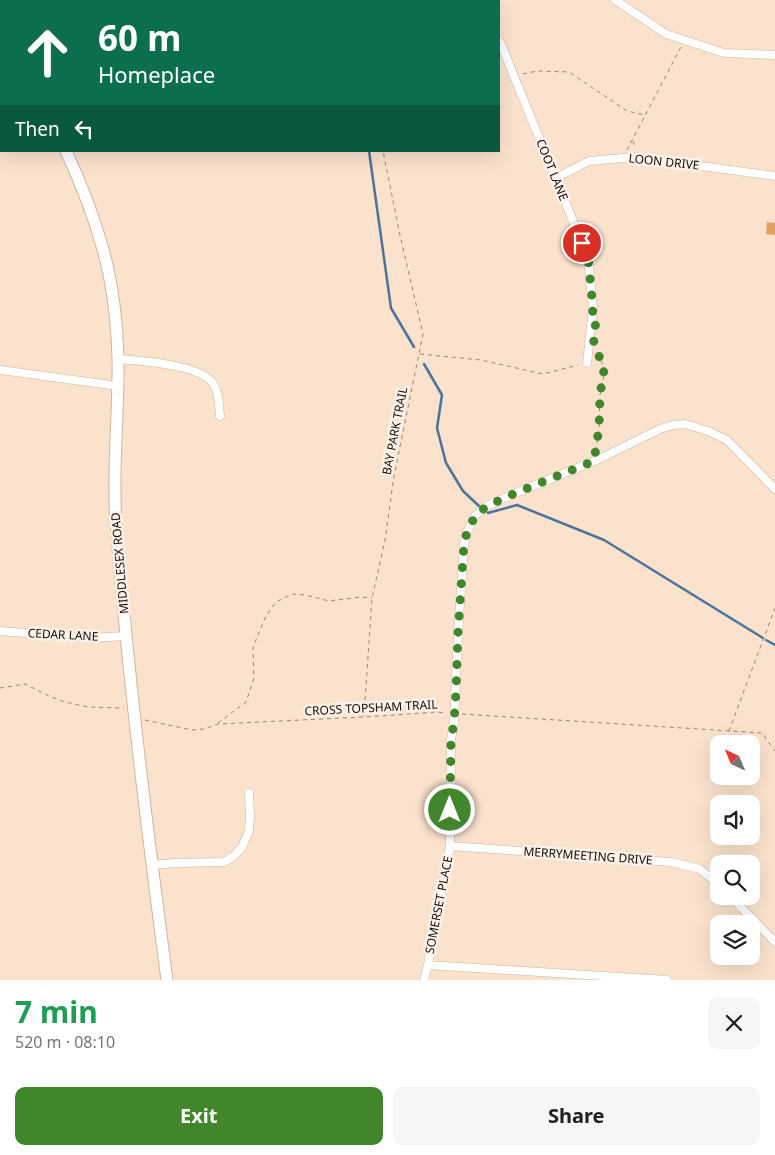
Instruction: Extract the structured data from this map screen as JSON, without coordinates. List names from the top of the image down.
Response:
{
  "streets": {
    "main road": ["MIDDLESEX ROAD"],
    "street": [
      "LOON DRIVE",
      "COOT LANE",
      "CEDAR LANE",
      "MERRYMEETING DRIVE",
      "SOMERSET PLACE"
    ],
    "path": ["BAY PARK TRAIL", "CROSS TOPSHAM TRAIL"]
  },
  "crossings": [
    ["LOON DRIVE", "COOT LANE"],
    ["BAY PARK TRAIL", "CROSS TOPSHAM TRAIL"],
    ["MIDDLESEX ROAD", "CEDAR LANE"],
    ["MIDDLESEX ROAD", "CROSS TOPSHAM TRAIL"],
    ["CROSS TOPSHAM TRAIL", "SOMERSET PLACE"],
    ["MERRYMEETING DRIVE", "SOMERSET PLACE"]
  ],
  "north": "top left",
  "page": {
    "turn": ["60 m", "Homeplace"],
    "then": "Then",
    "heading": ["7 min", "520 m · 08:10"],
    "buttons": ["Exit", "Share"]
  }
}
